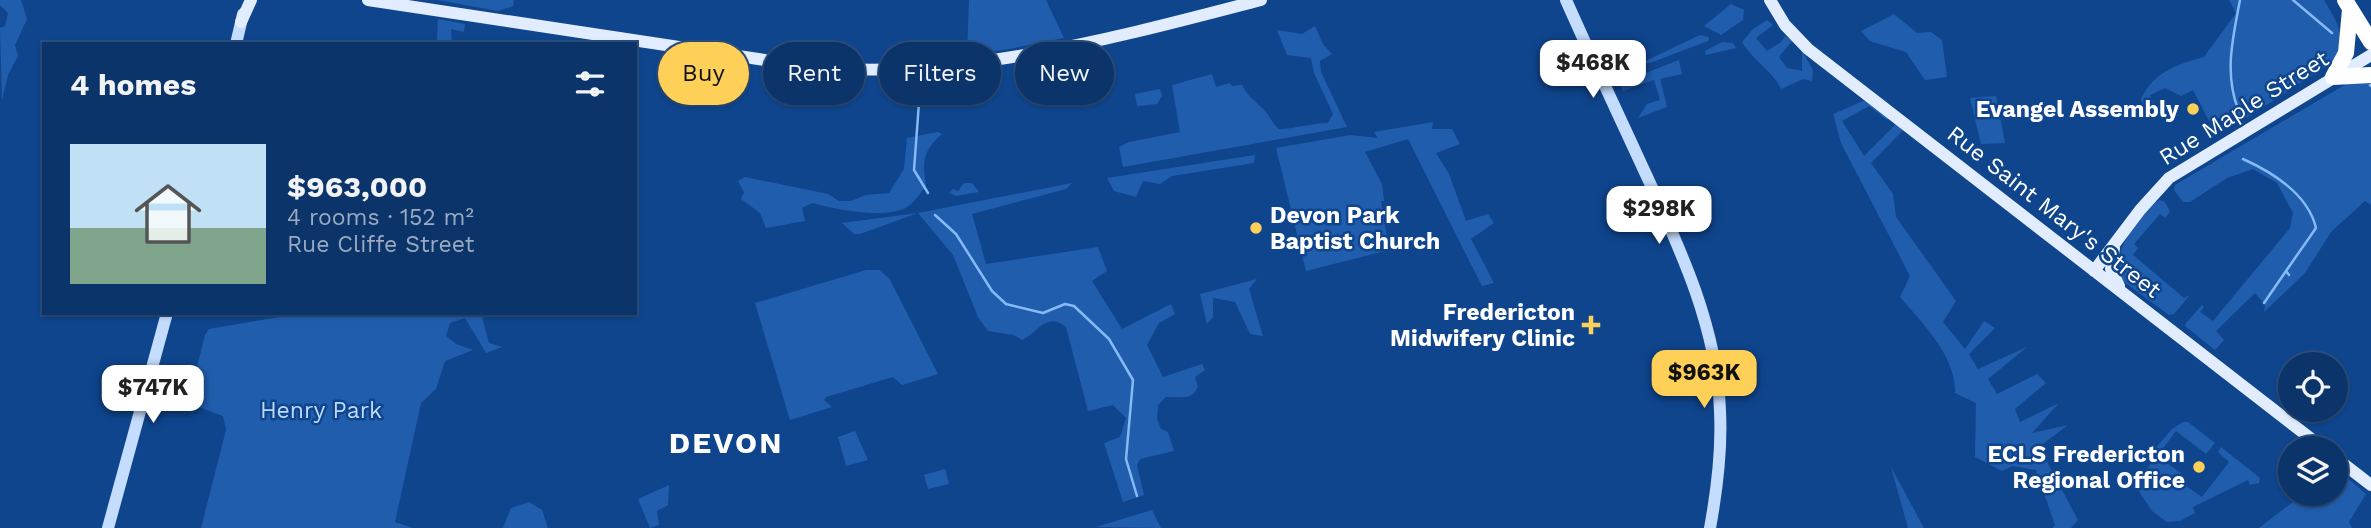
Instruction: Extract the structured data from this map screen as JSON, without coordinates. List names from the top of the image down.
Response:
{
  "streets": {
    "main road": ["Rue Maple Street", "Rue Saint Mary's Street"]
  },
  "crossings": [
    ["Rue Maple Street", "Rue Saint Mary's Street"]
  ],
  "districts": ["DEVON"],
  "parks": ["Henry Park"],
  "places": {
    "other": ["Evangel Assembly", "Devon Park Baptist Church", "ECLS Fredericton Regional Office"],
    "health": ["Fredericton Midwifery Clinic"]
  },
  "page": {
    "price": [
      "$468K",
      "$298K",
      "$963K",
      "$747K"
    ],
    "chip": [
      "Buy",
      "Rent",
      "Filters",
      "New"
    ],
    "heading": "4 homes",
    "list": [
      {
        "name": "$963,000",
        "note": "4 rooms · 152 m² · Rue Cliffe Street"
      }
    ]
  }
}
